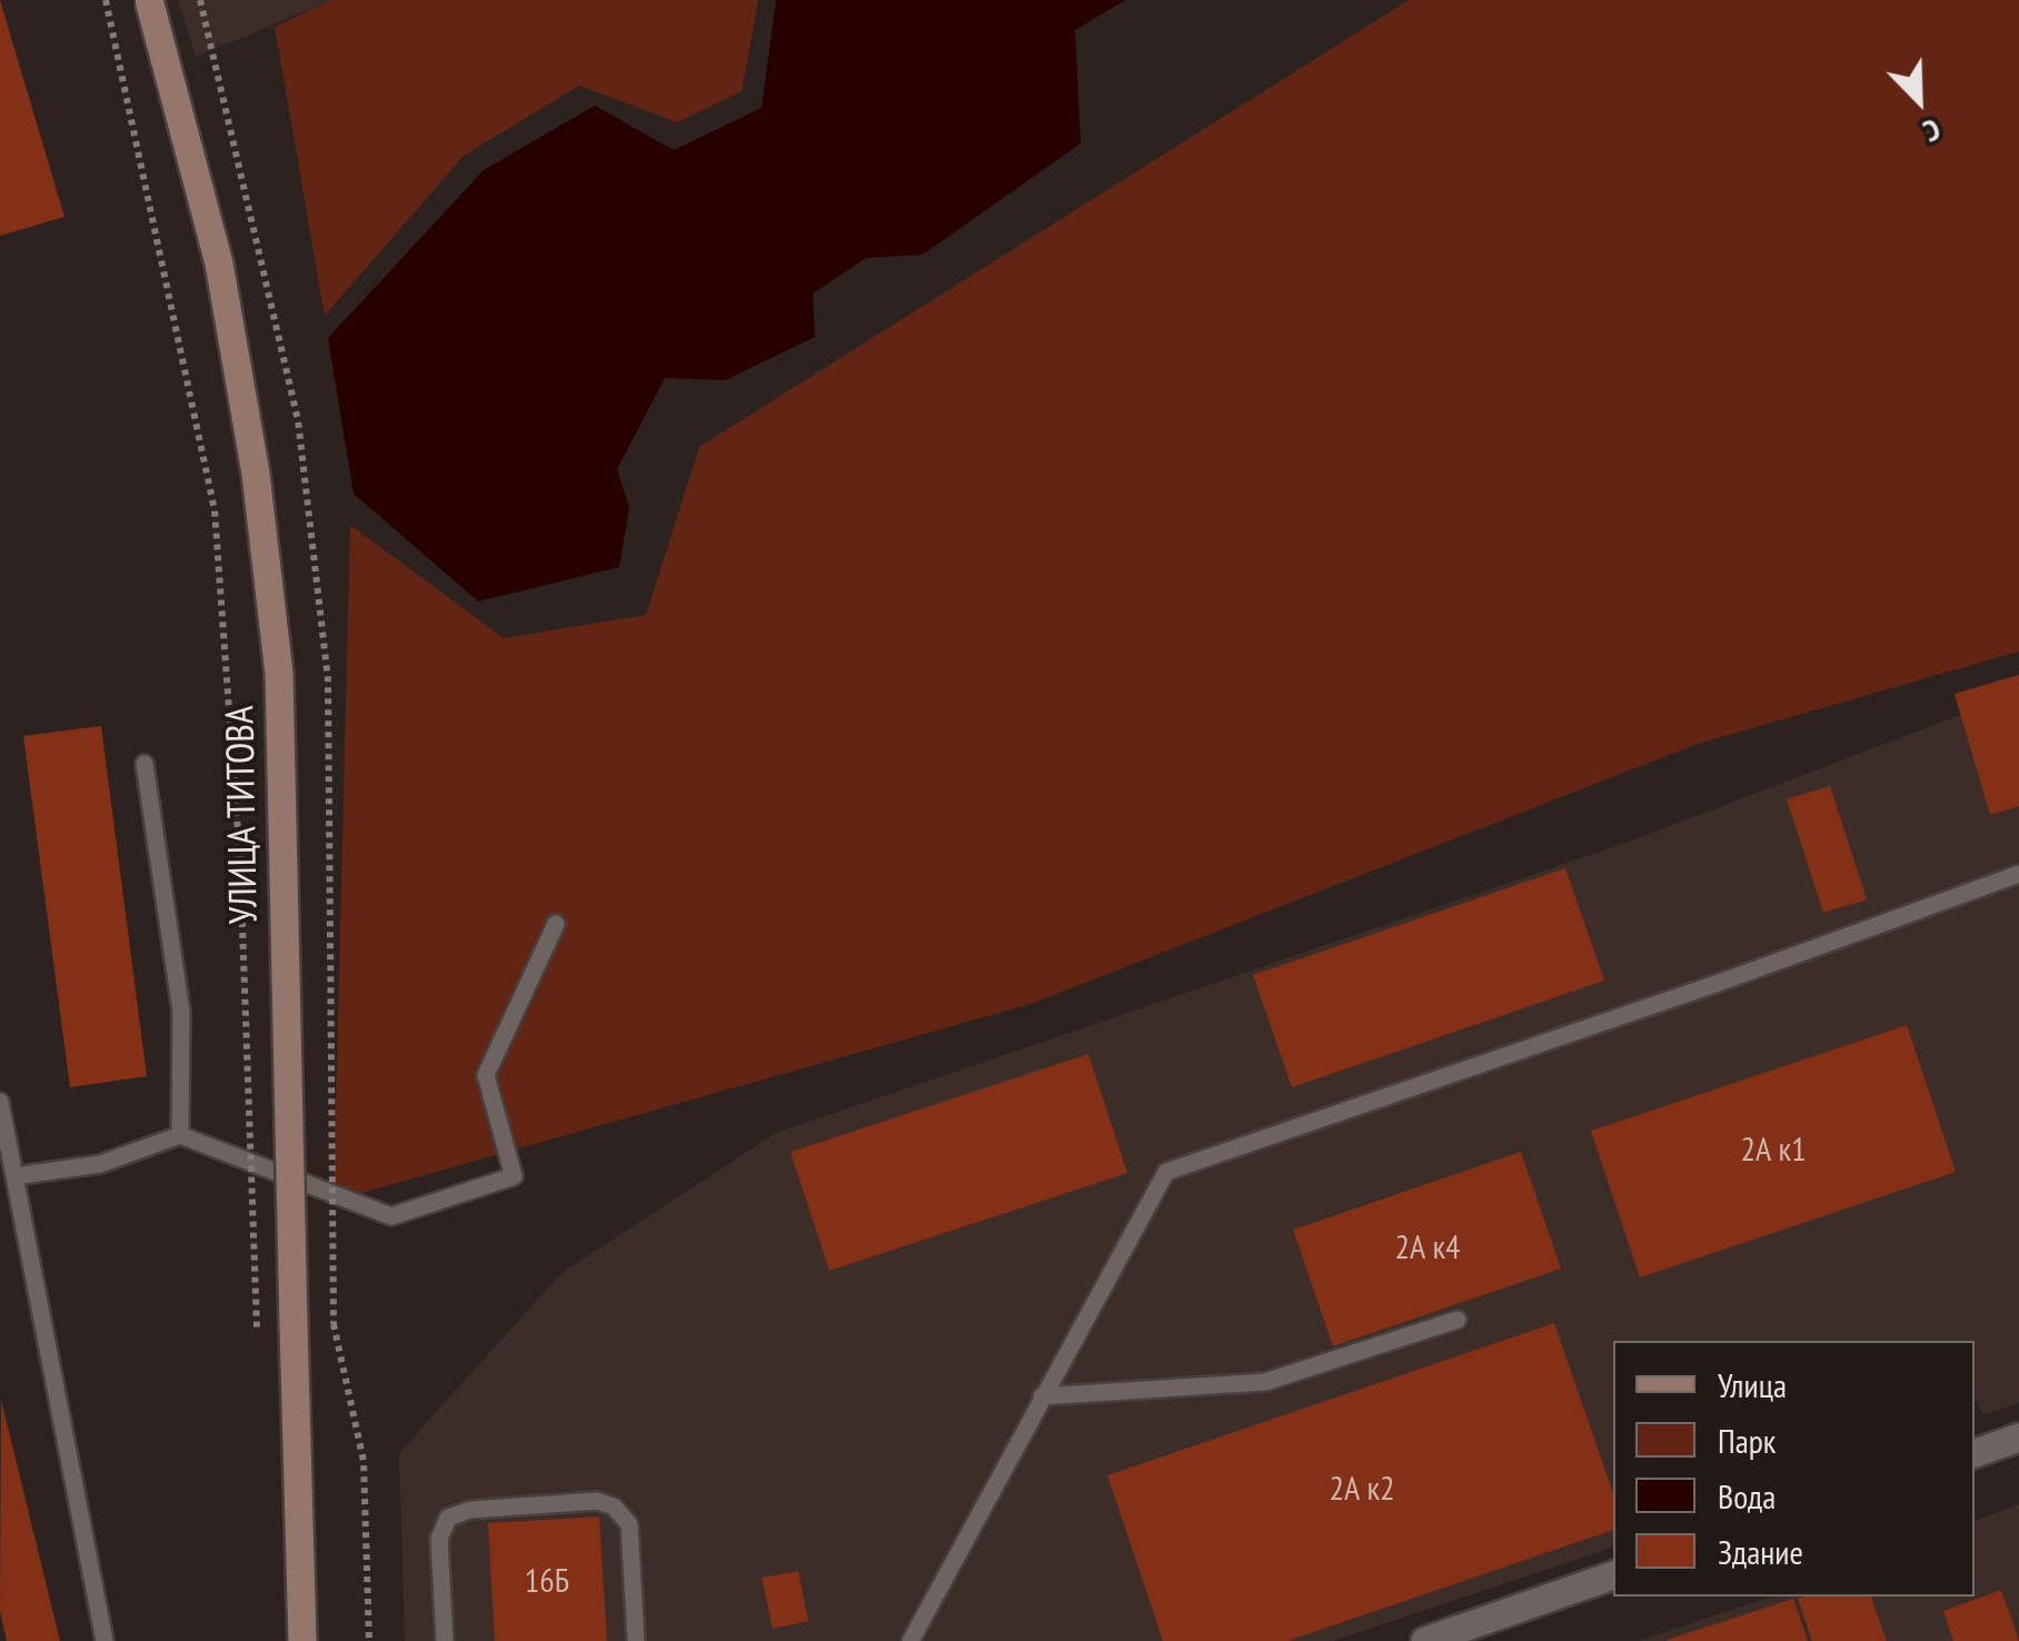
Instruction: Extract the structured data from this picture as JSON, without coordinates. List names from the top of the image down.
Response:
{
  "streets": {
    "main road": ["УЛИЦА ТИТОВА"]
  },
  "house_numbers": [
    "2А к1",
    "2А к4",
    "2А к2",
    "16Б"
  ],
  "legend": [
    "Улица",
    "Парк",
    "Вода",
    "Здание"
  ],
  "north": "bottom right"
}
